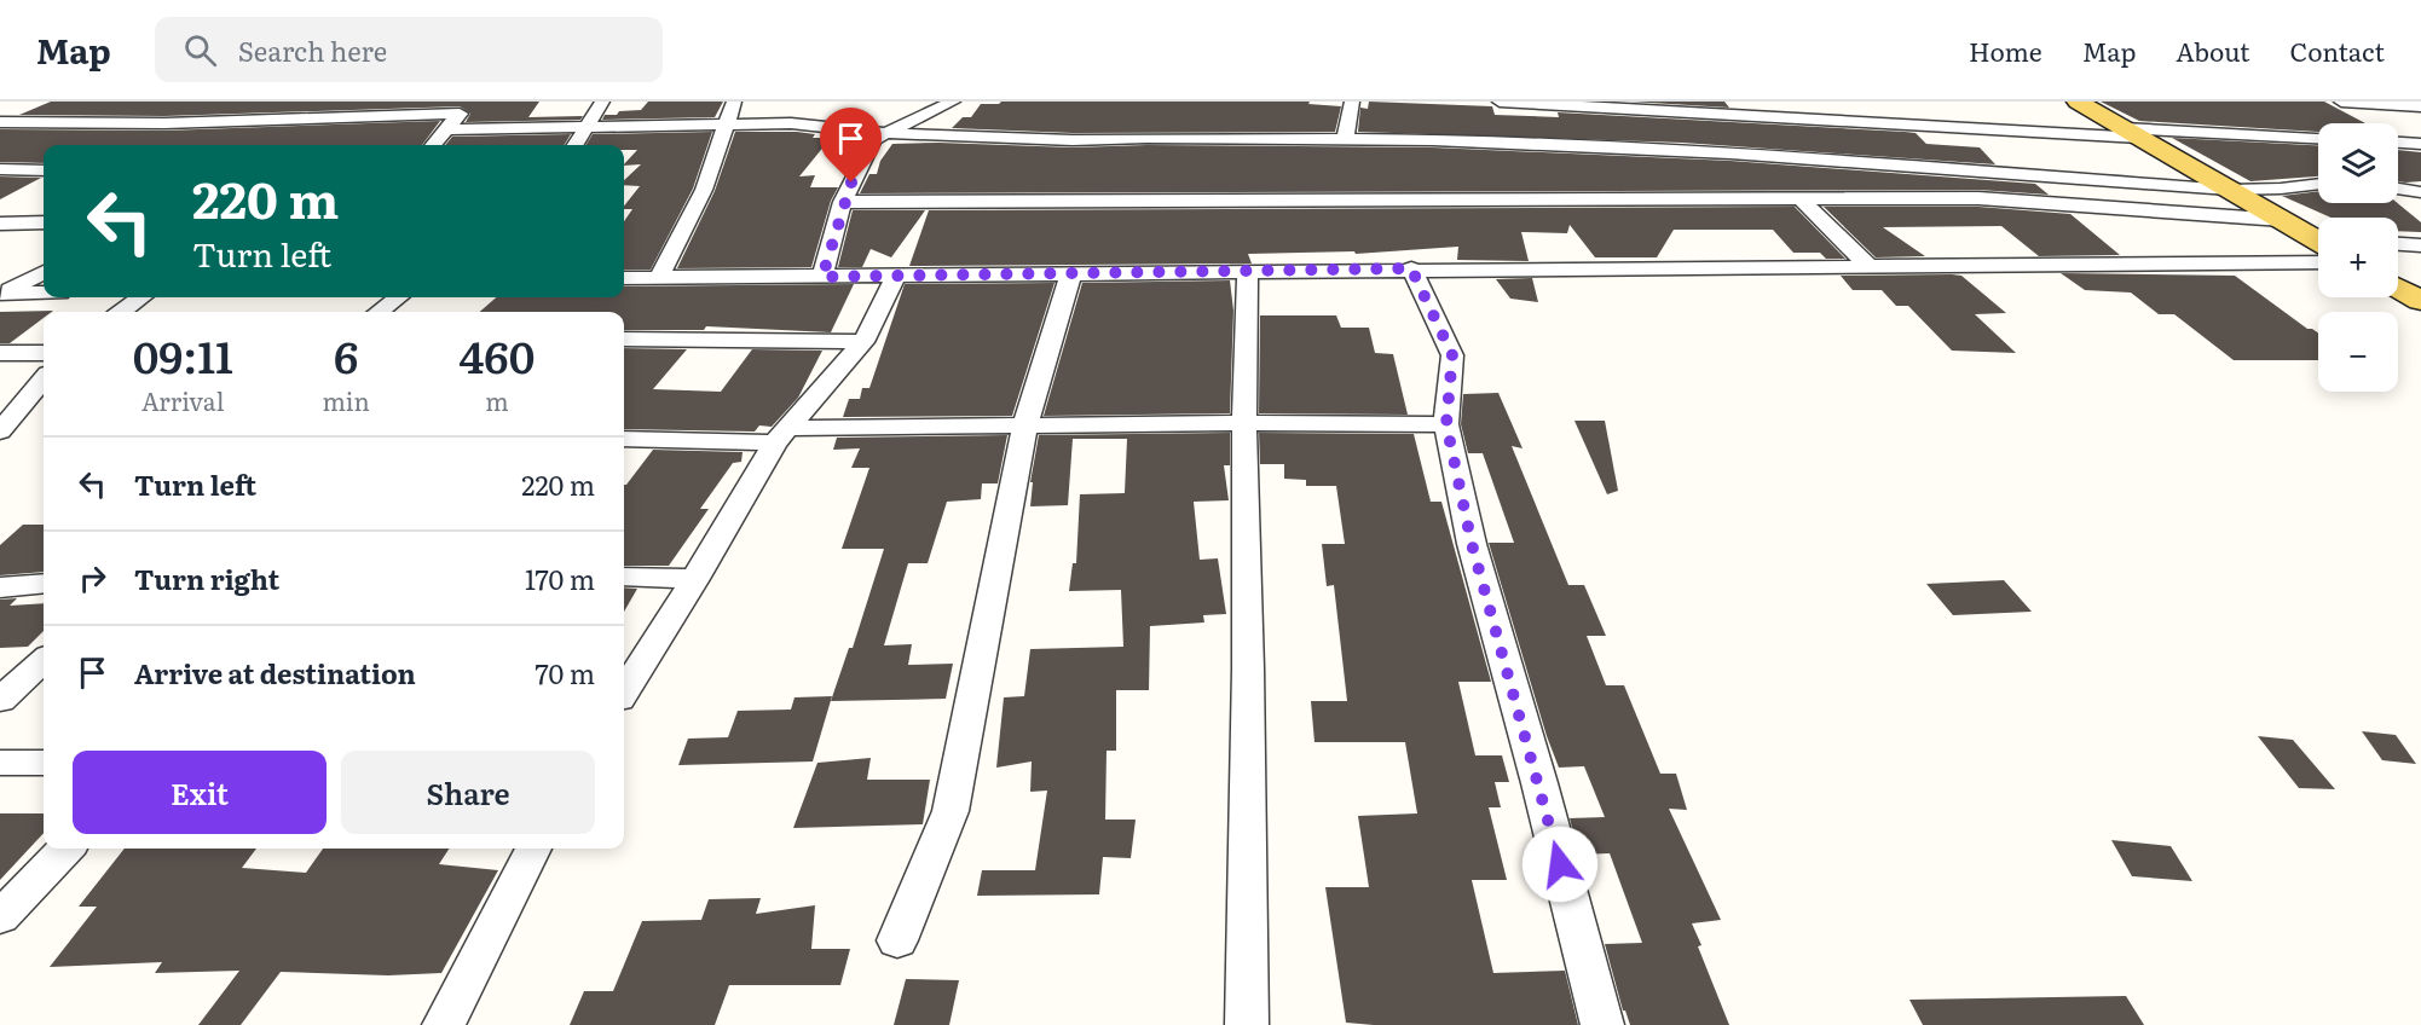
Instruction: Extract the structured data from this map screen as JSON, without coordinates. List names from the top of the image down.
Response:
{
  "page": {
    "header": "Map",
    "search": "Search here",
    "nav": [
      "Home",
      "Map",
      "About",
      "Contact"
    ],
    "map_buttons": ["+", "−"],
    "turn": ["220 m", "Turn left"],
    "eta": [
      "09:11",
      "Arrival",
      "6",
      "min",
      "460",
      "m"
    ],
    "list": [
      {
        "name": "Turn left",
        "value": "220 m"
      },
      {
        "name": "Turn right",
        "value": "170 m"
      },
      {
        "name": "Arrive at destination",
        "value": "70 m"
      }
    ],
    "buttons": ["Exit", "Share"]
  }
}
